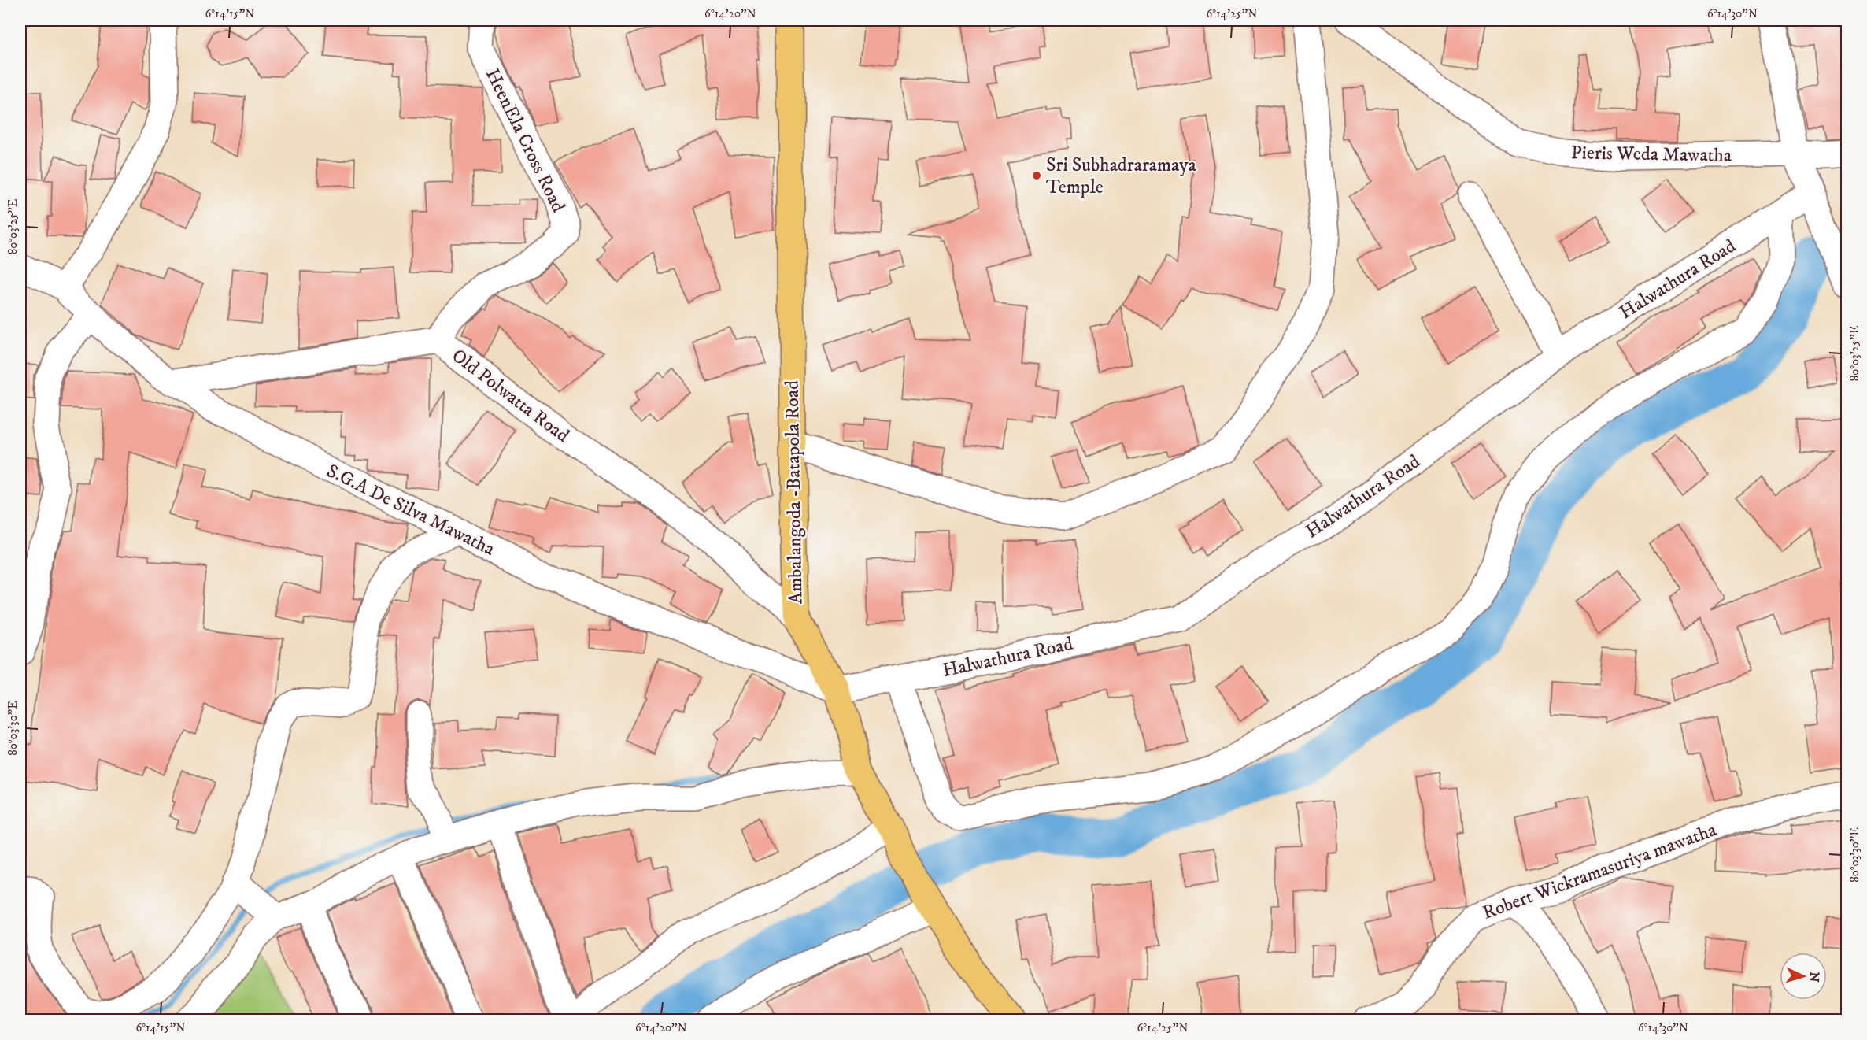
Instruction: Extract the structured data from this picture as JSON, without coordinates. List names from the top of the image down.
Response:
{
  "streets": {
    "main road": ["Ambalangoda -Batapola Road"],
    "street": [
      "HeenEla Cross Road",
      "Pieris Weda Mawatha",
      "Halwathura Road",
      "Old Polwatta Road",
      "S.G.A De Silva Mawatha",
      "Robert Wickramasuriya mawatha"
    ]
  },
  "crossings": [
    ["HeenEla Cross Road", "Old Polwatta Road"],
    ["Halwathura Road", "Ambalangoda -Batapola Road"],
    ["Halwathura Road", "S.G.A De Silva Mawatha"],
    ["Old Polwatta Road", "Ambalangoda -Batapola Road"],
    ["Old Polwatta Road", "S.G.A De Silva Mawatha"],
    ["Ambalangoda -Batapola Road", "S.G.A De Silva Mawatha"]
  ],
  "places": ["Sri Subhadraramaya Temple"],
  "north": "right",
  "coordinates": [
    "6°14'15\"N",
    "6°14'20\"N",
    "6°14'25\"N",
    "6°14'30\"N",
    "80°03'25\"E",
    "80°03'30\"E"
  ]
}
